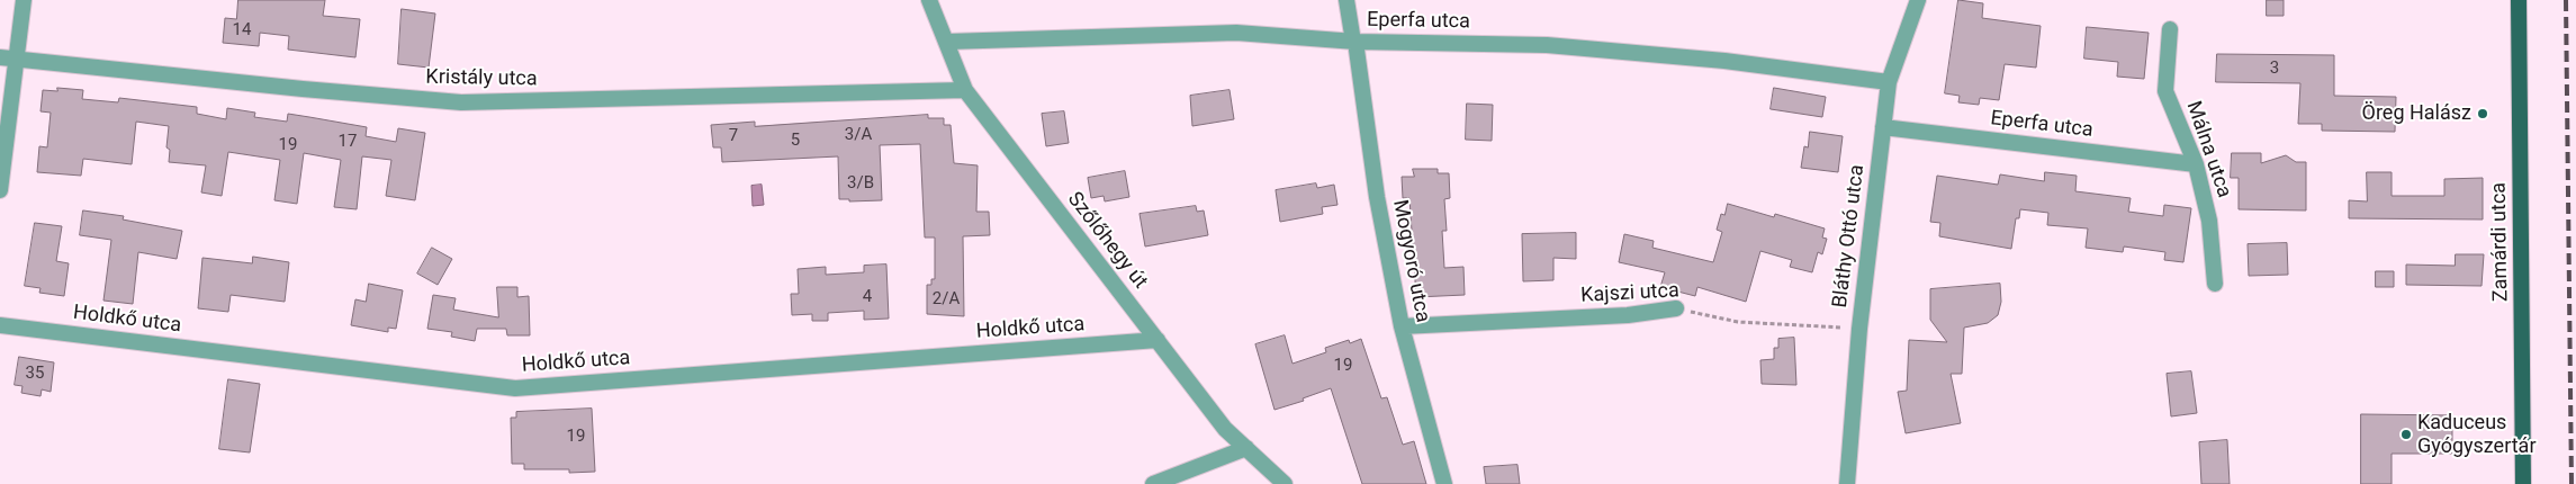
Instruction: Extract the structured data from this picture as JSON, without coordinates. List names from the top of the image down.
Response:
{
  "streets": {
    "main road": ["Zamárdi utca"],
    "street": [
      "Eperfa utca",
      "Kristály utca",
      "Málna utca",
      "Bláthy Ottó utca",
      "Szőlőhegy út",
      "Mogyoró utca",
      "Kajszi utca",
      "Holdkő utca"
    ]
  },
  "crossings": [
    ["Eperfa utca", "Málna utca"],
    ["Eperfa utca", "Bláthy Ottó utca"],
    ["Eperfa utca", "Szőlőhegy út"],
    ["Eperfa utca", "Mogyoró utca"],
    ["Kristály utca", "Szőlőhegy út"],
    ["Bláthy Ottó utca", "Kajszi utca"],
    ["Szőlőhegy út", "Holdkő utca"],
    ["Mogyoró utca", "Kajszi utca"]
  ],
  "places": ["Öreg Halász", "Kaduceus Gyógyszertár"],
  "house_numbers": [
    "14",
    "3",
    "3/A",
    "7",
    "5",
    "17",
    "19",
    "3/B",
    "4",
    "2/A",
    "19",
    "35",
    "19"
  ]
}
